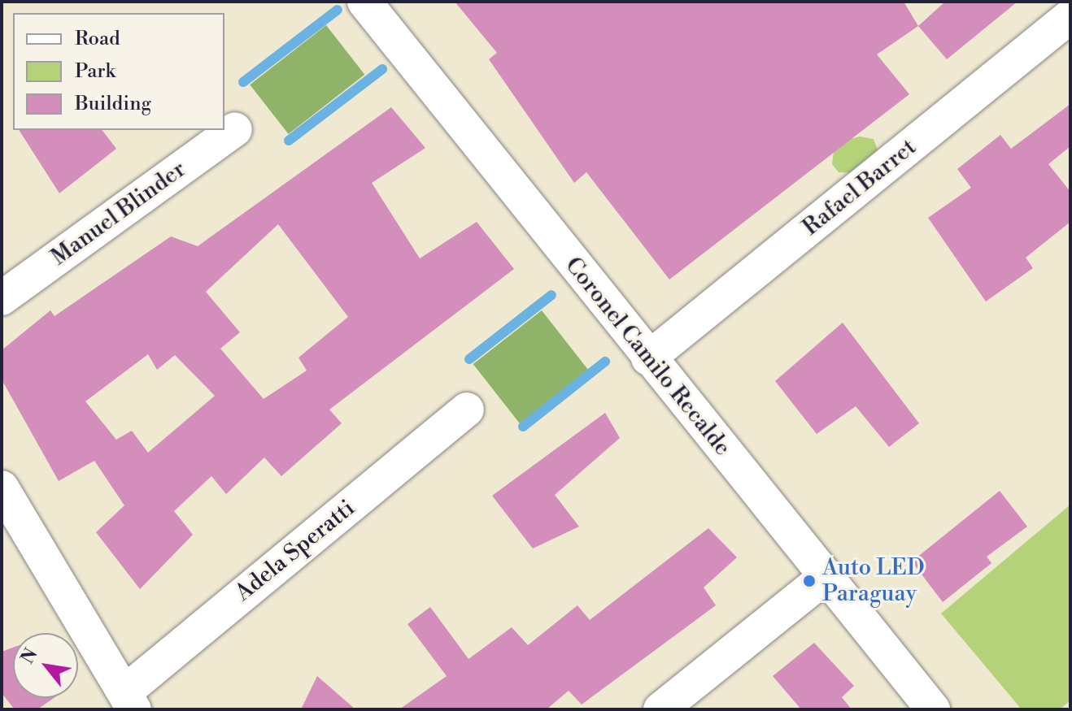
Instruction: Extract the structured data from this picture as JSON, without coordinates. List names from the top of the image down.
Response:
{
  "streets": {
    "street": [
      "Rafael Barret",
      "Manuel Blinder",
      "Coronel Camilo Recalde",
      "Adela Speratti"
    ]
  },
  "crossings": [
    ["Rafael Barret", "Coronel Camilo Recalde"]
  ],
  "places": ["Auto LED Paraguay"],
  "legend": ["Road", "Park", "Building"],
  "north": "top left"
}
